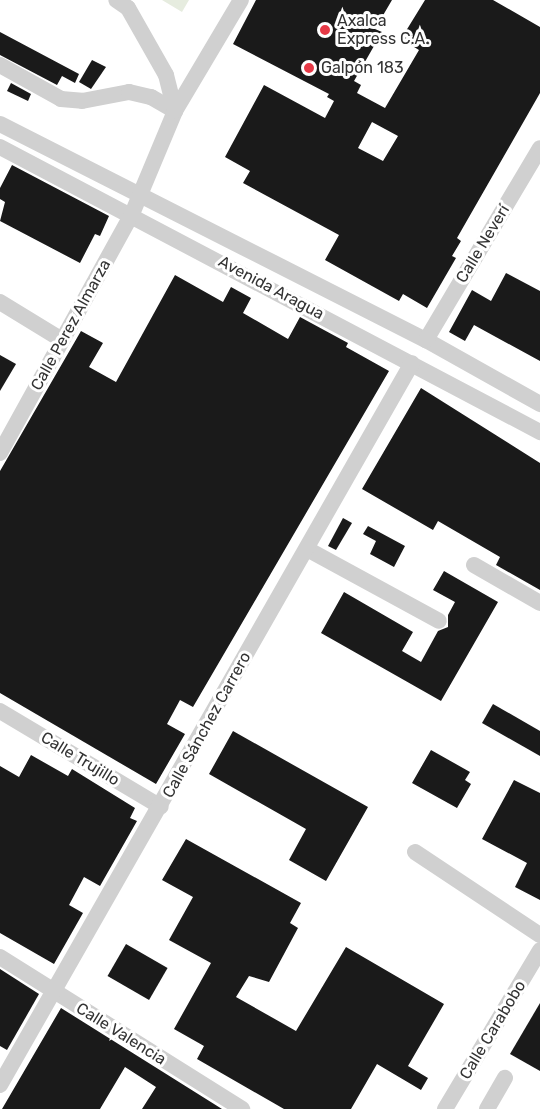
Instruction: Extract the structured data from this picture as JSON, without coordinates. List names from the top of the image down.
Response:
{
  "streets": {
    "street": [
      "Calle Neverí",
      "Avenida Aragua",
      "Calle Perez Almarza",
      "Calle Sánchez Carrero",
      "Calle Trujillo",
      "Calle Carabobo",
      "Calle Valencia"
    ]
  },
  "crossings": [
    ["Calle Neverí", "Avenida Aragua"],
    ["Avenida Aragua", "Calle Perez Almarza"],
    ["Avenida Aragua", "Calle Sánchez Carrero"],
    ["Calle Sánchez Carrero", "Calle Trujillo"],
    ["Calle Sánchez Carrero", "Calle Valencia"]
  ],
  "places": ["Axalca Express C.A.", "Galpón 183"]
}
